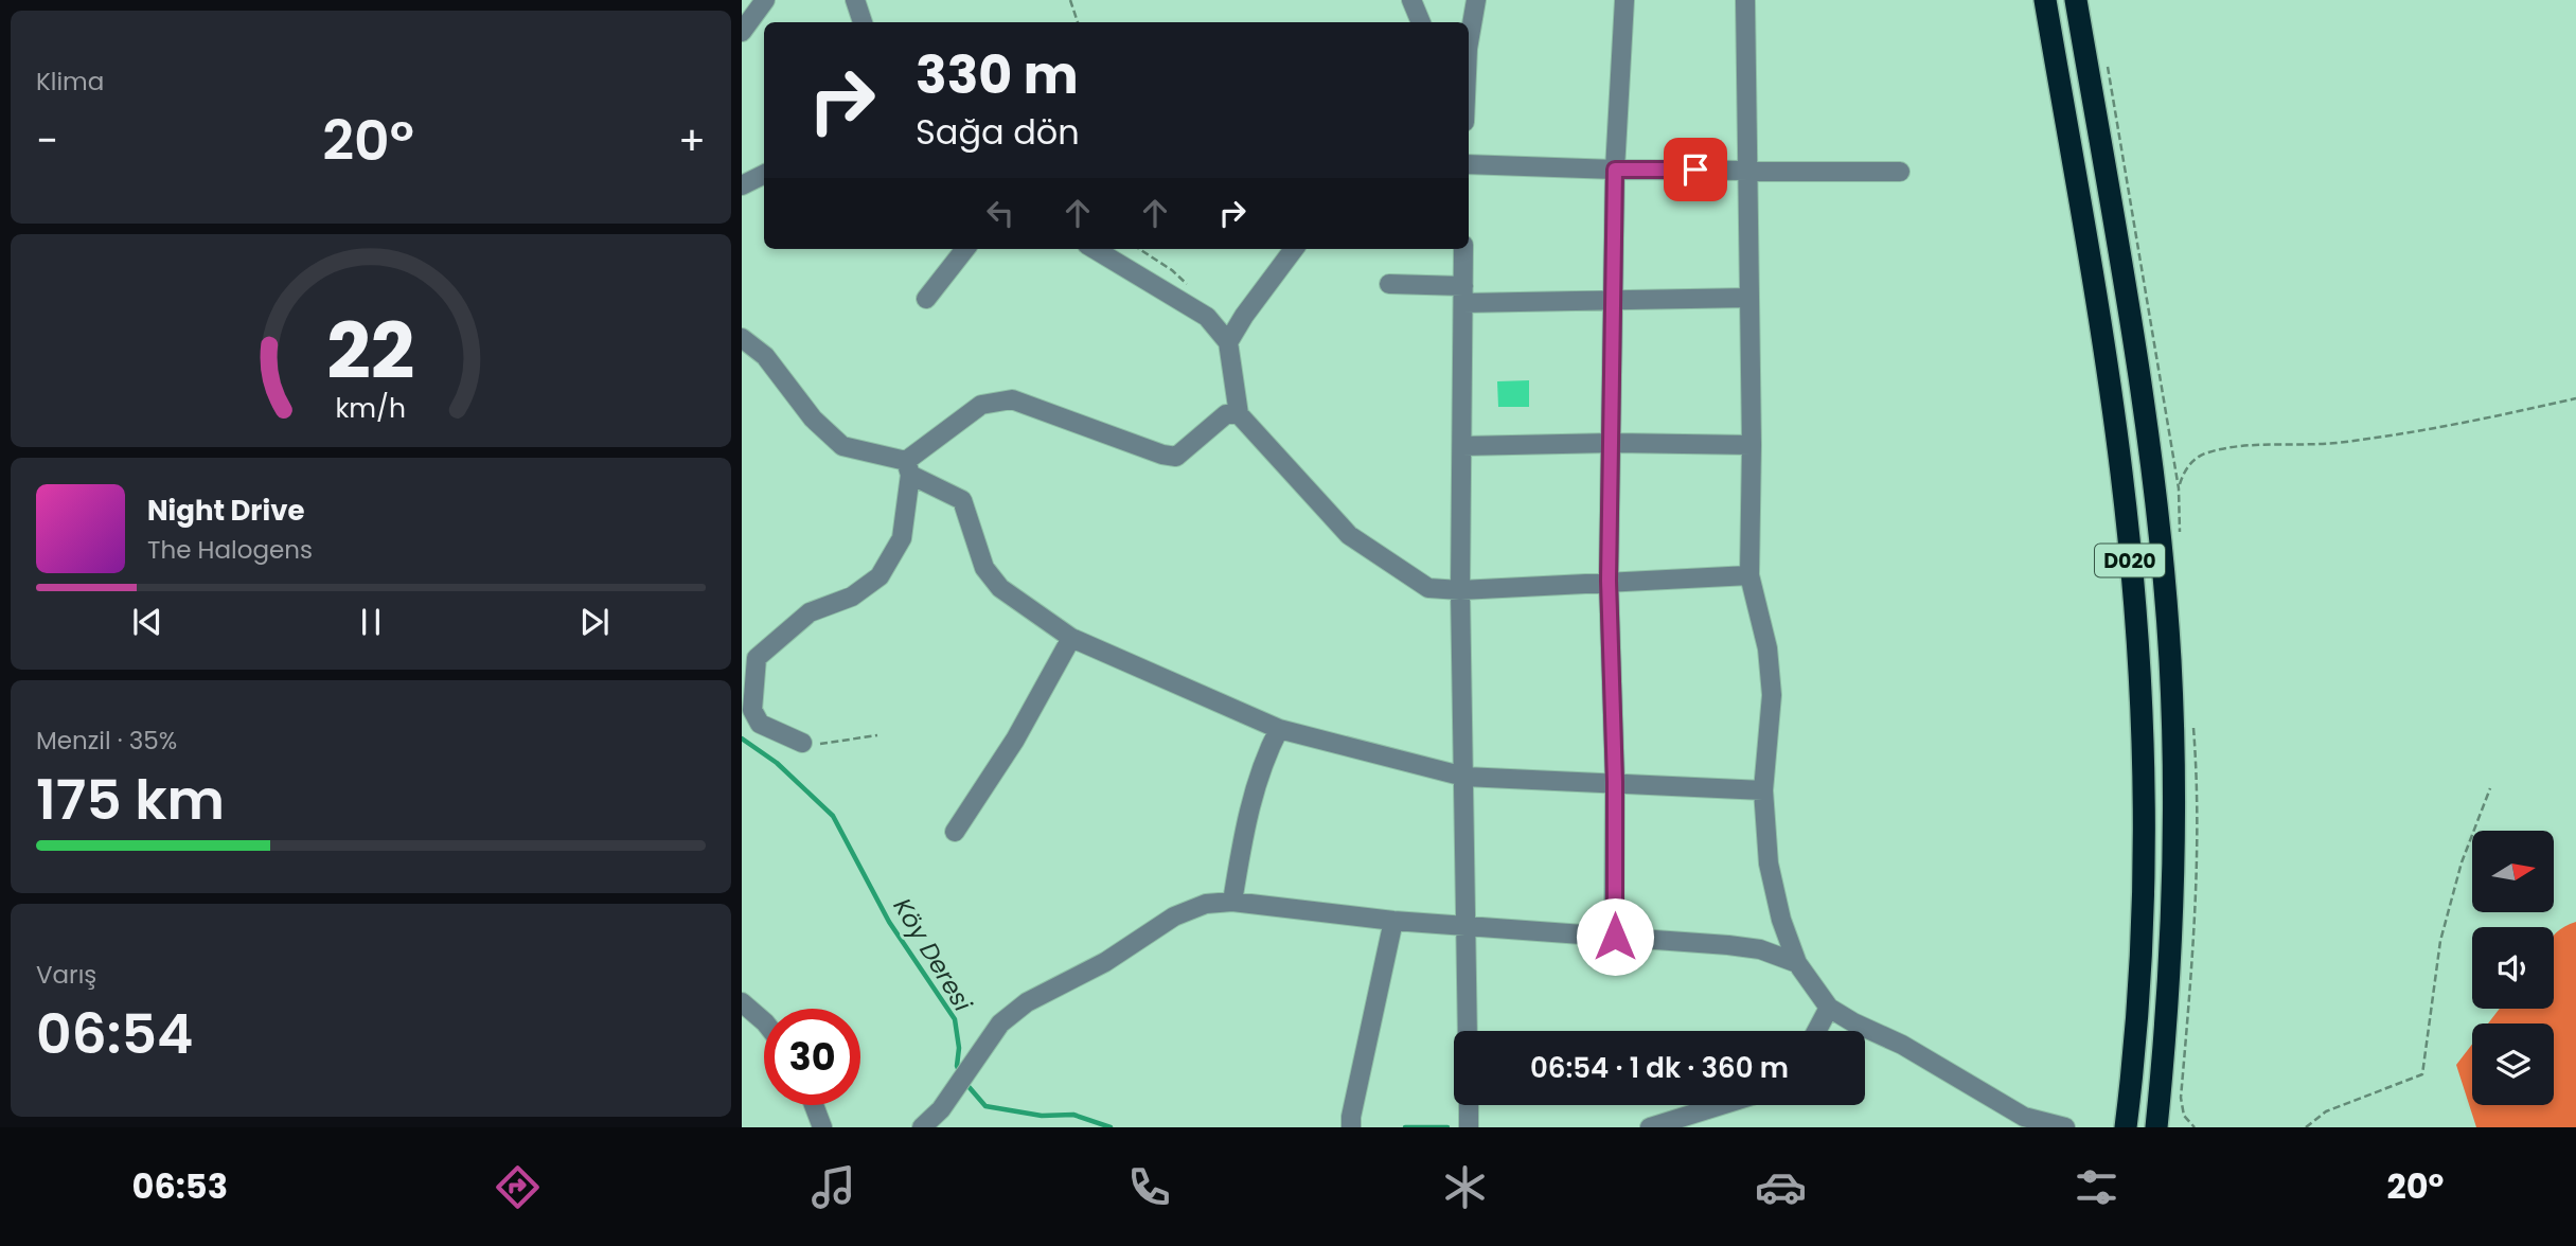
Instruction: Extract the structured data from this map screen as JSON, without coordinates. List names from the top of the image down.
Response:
{
  "streets": {
    "highway": ["D020"]
  },
  "water": ["Köy Deresi"],
  "north": "right",
  "page": {
    "tile": [
      "Klima",
      ["Menzil · 35%", "175 km"],
      ["Varış", "06:54"]
    ],
    "turn": ["330 m", "Sağa dön"],
    "heat": ["−", "20°", "+"],
    "song": ["Night Drive", "The Halogens"],
    "limit": "30",
    "trip": "06:54 · 1 dk · 360 m",
    "tabs": ["06:53", "20°"],
    "gauge": ["22", "km/h"]
  }
}
